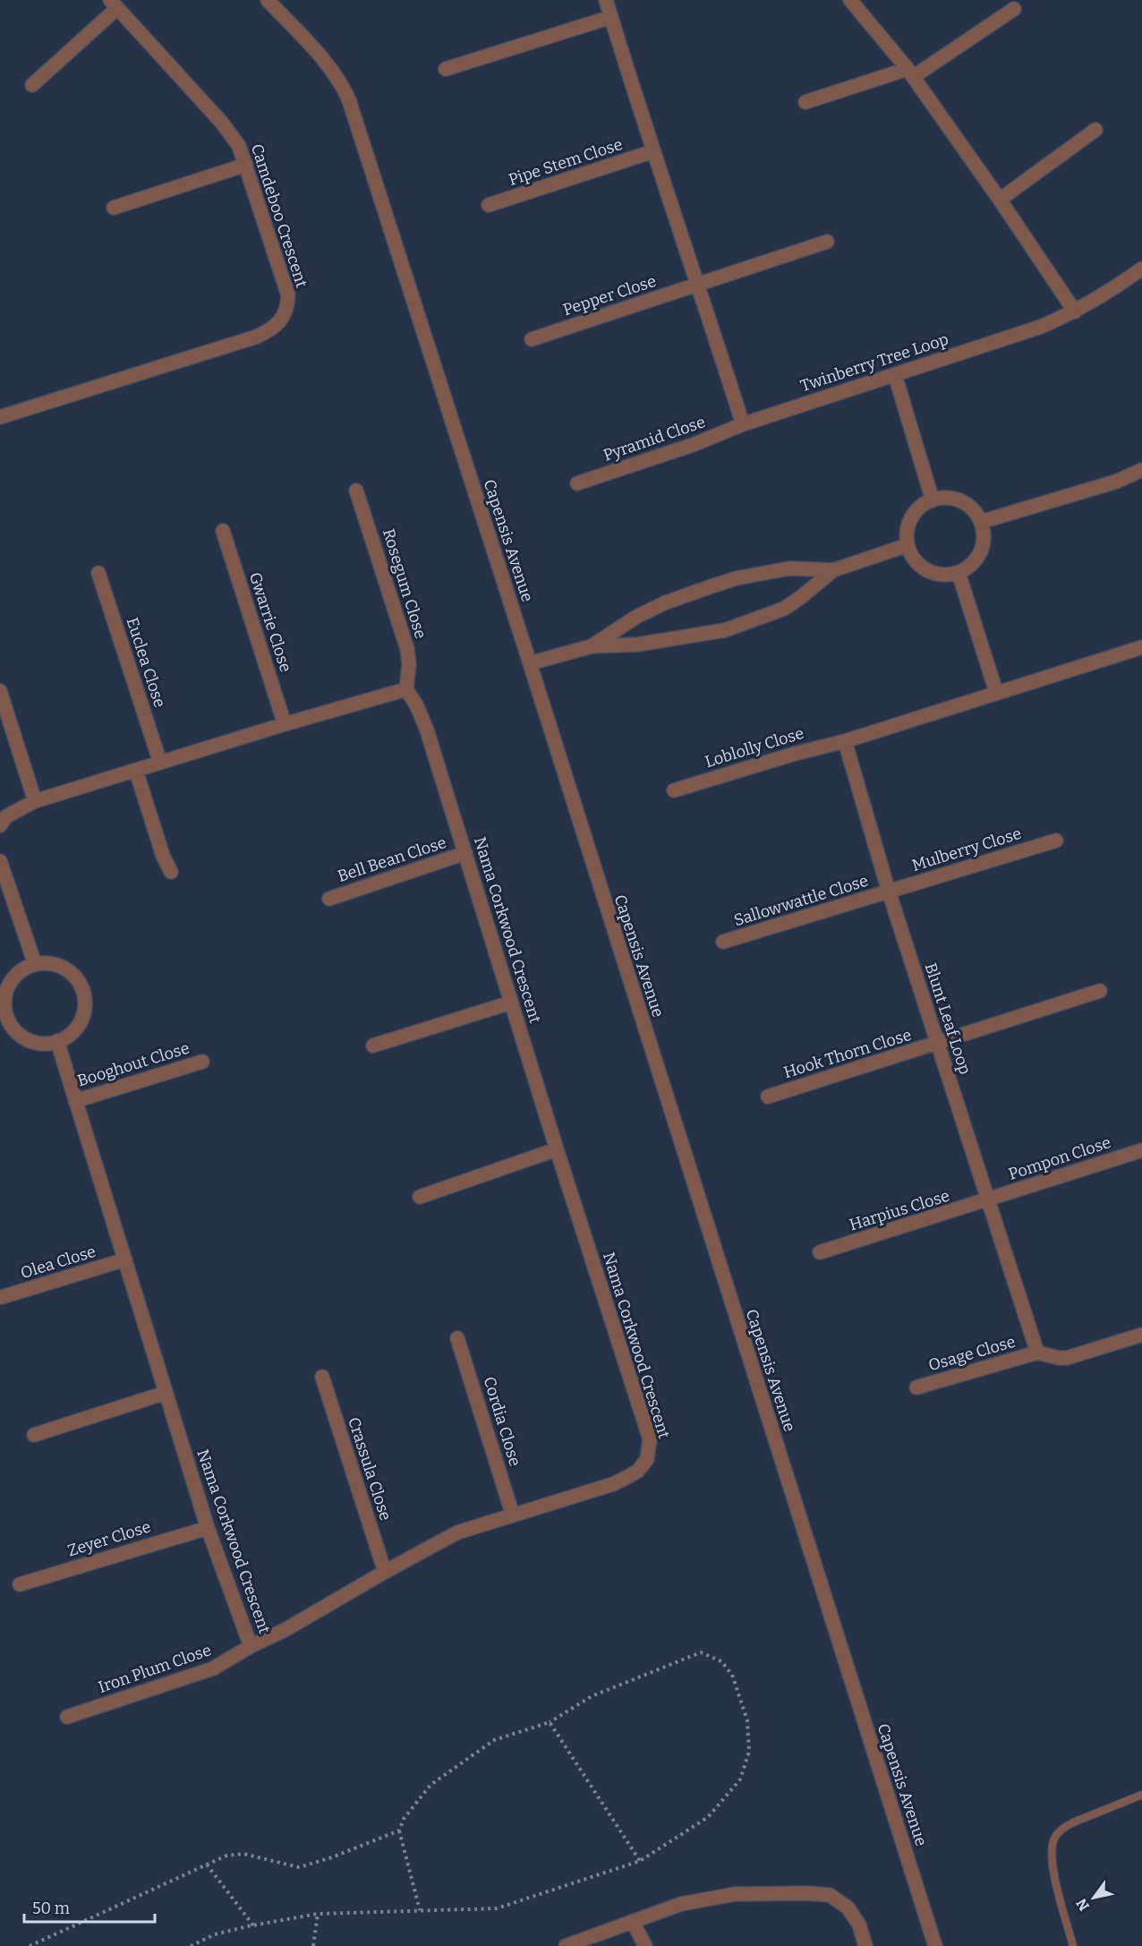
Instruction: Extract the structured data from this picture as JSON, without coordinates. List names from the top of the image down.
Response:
{
  "streets": {
    "street": [
      "Pipe Stem Close",
      "Camdeboo Crescent",
      "Pepper Close",
      "Twinberry Tree Loop",
      "Pyramid Close",
      "Capensis Avenue",
      "Rosegum Close",
      "Gwarrie Close",
      "Euclea Close",
      "Loblolly Close",
      "Mulberry Close",
      "Bell Bean Close",
      "Sallowwattle Close",
      "Nama Corkwood Crescent",
      "Blunt Leaf Loop",
      "Hook Thorn Close",
      "Booghout Close",
      "Pompon Close",
      "Harpius Close",
      "Olea Close",
      "Osage Close",
      "Cordia Close",
      "Crassula Close",
      "Zeyer Close",
      "Iron Plum Close"
    ]
  },
  "crossings": [
    ["Twinberry Tree Loop", "Pyramid Close"],
    ["Rosegum Close", "Nama Corkwood Crescent"],
    ["Loblolly Close", "Blunt Leaf Loop"],
    ["Mulberry Close", "Sallowwattle Close"],
    ["Mulberry Close", "Blunt Leaf Loop"],
    ["Bell Bean Close", "Nama Corkwood Crescent"],
    ["Sallowwattle Close", "Blunt Leaf Loop"],
    ["Nama Corkwood Crescent", "Booghout Close"],
    ["Nama Corkwood Crescent", "Olea Close"],
    ["Nama Corkwood Crescent", "Cordia Close"],
    ["Nama Corkwood Crescent", "Crassula Close"],
    ["Nama Corkwood Crescent", "Zeyer Close"],
    ["Nama Corkwood Crescent", "Iron Plum Close"],
    ["Blunt Leaf Loop", "Hook Thorn Close"],
    ["Blunt Leaf Loop", "Pompon Close"],
    ["Blunt Leaf Loop", "Harpius Close"],
    ["Blunt Leaf Loop", "Osage Close"],
    ["Pompon Close", "Harpius Close"]
  ],
  "scale_bar": "50 m",
  "north": "bottom left"
}
